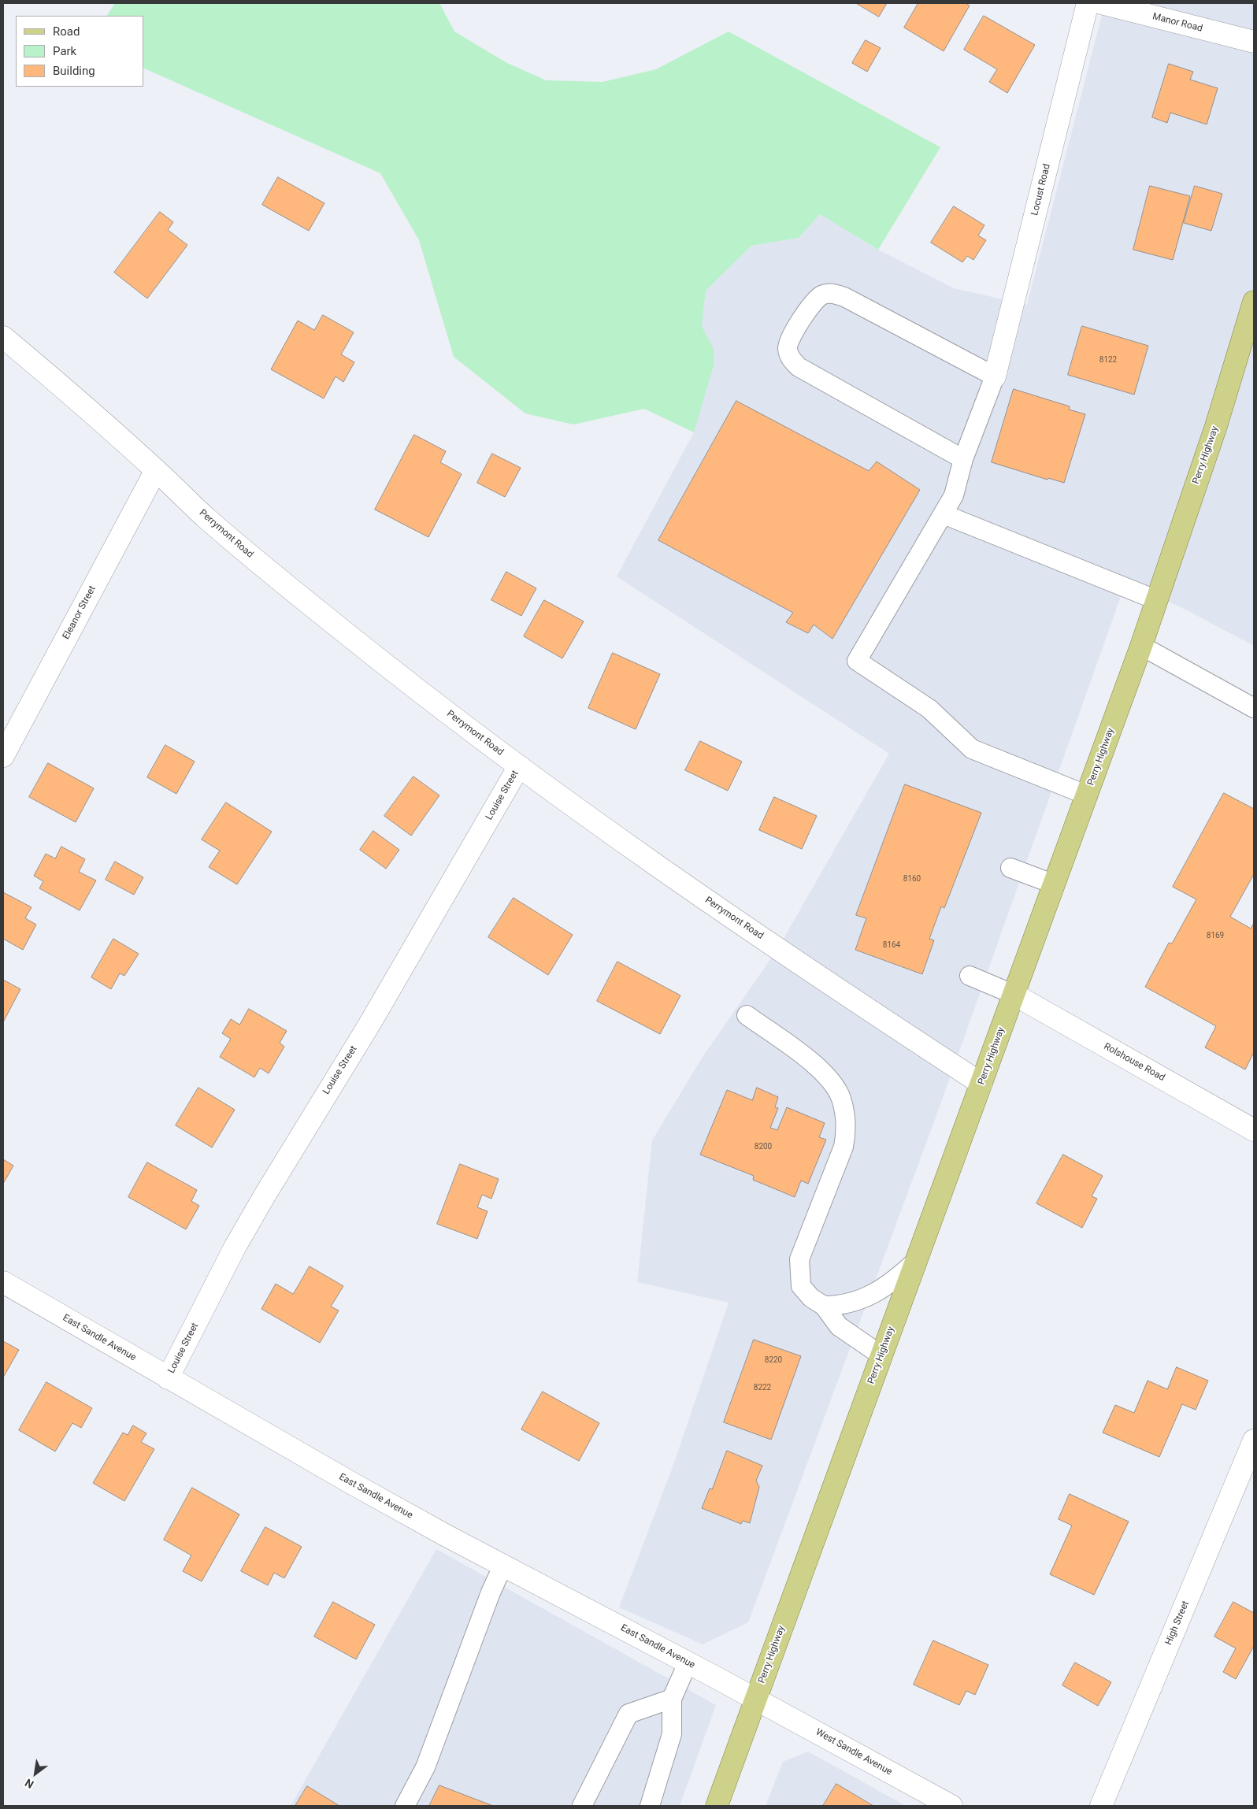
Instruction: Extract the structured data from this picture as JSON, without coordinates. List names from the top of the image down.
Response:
{
  "streets": {
    "main road": ["Perry Highway"],
    "street": [
      "Manor Road",
      "Locust Road",
      "Perrymont Road",
      "Eleanor Street",
      "Louise Street",
      "Rolshouse Road",
      "East Sandle Avenue",
      "High Street",
      "West Sandle Avenue"
    ]
  },
  "crossings": [
    ["Perry Highway", "Perrymont Road"],
    ["Perry Highway", "Rolshouse Road"],
    ["Perry Highway", "East Sandle Avenue"],
    ["Perry Highway", "West Sandle Avenue"],
    ["Perrymont Road", "Eleanor Street"],
    ["Perrymont Road", "Louise Street"],
    ["Louise Street", "East Sandle Avenue"],
    ["East Sandle Avenue", "West Sandle Avenue"]
  ],
  "house_numbers": [
    "8122",
    "8160",
    "8169",
    "8164",
    "8200",
    "8220",
    "8222"
  ],
  "legend": ["Road", "Park", "Building"],
  "north": "bottom left"
}
